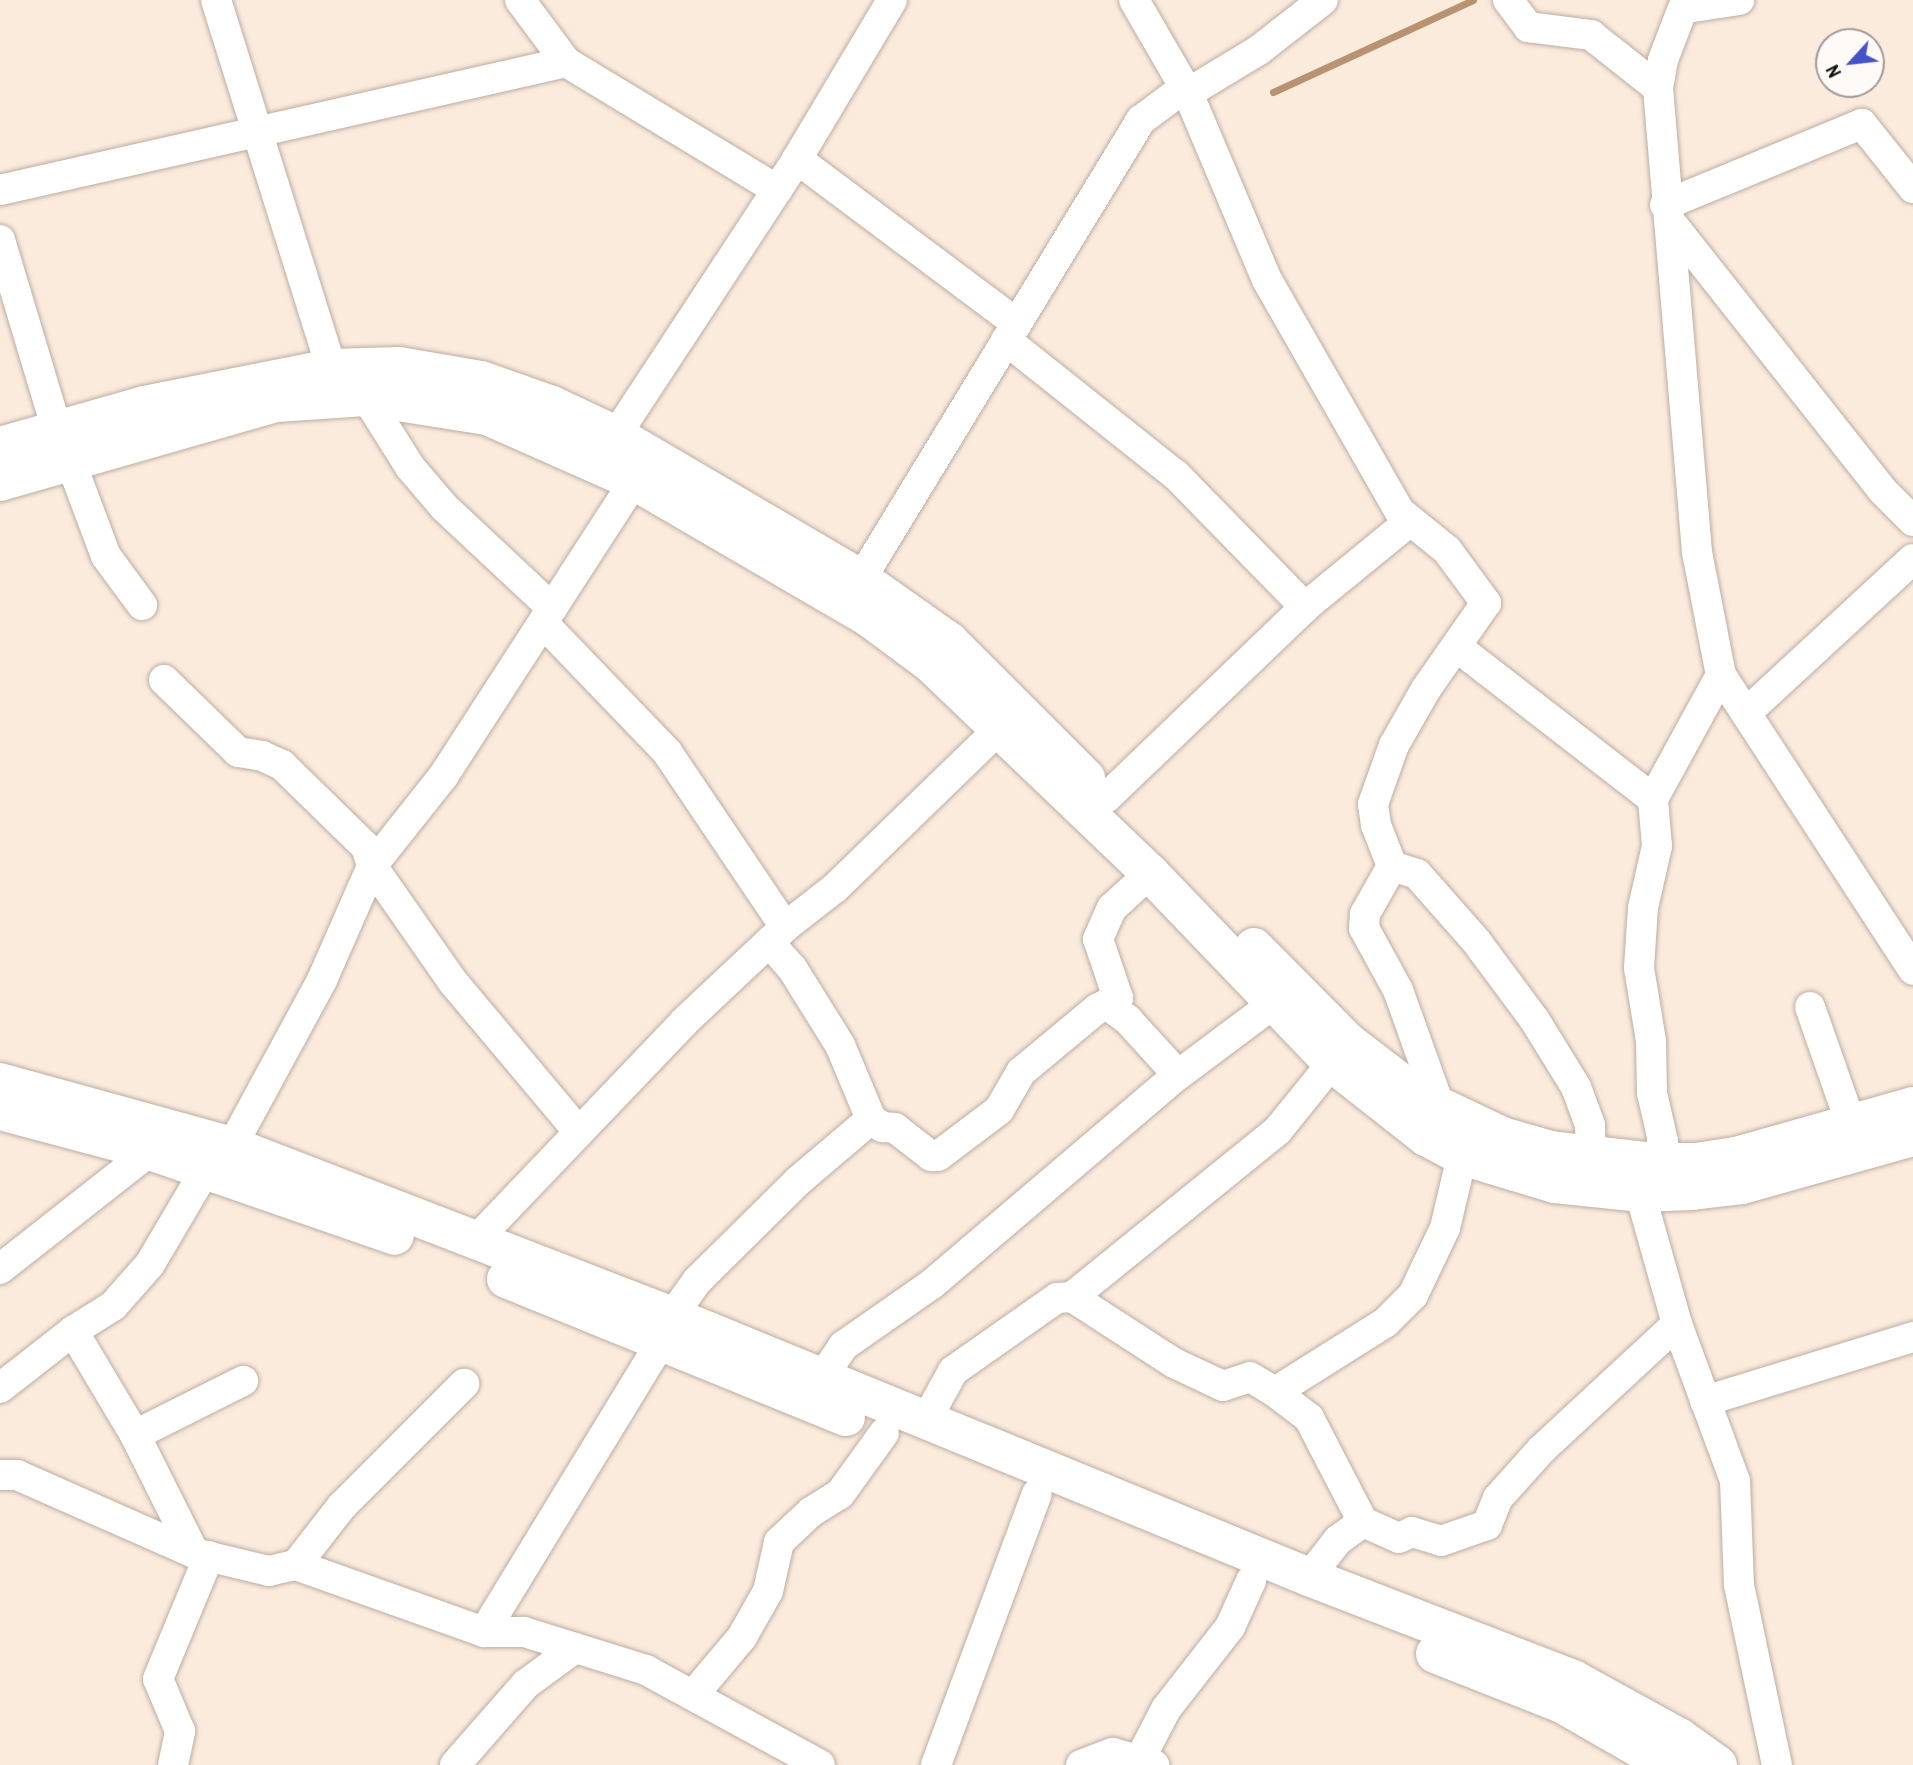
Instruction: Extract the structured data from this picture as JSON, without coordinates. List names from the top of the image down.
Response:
{
  "north": "bottom left"
}
